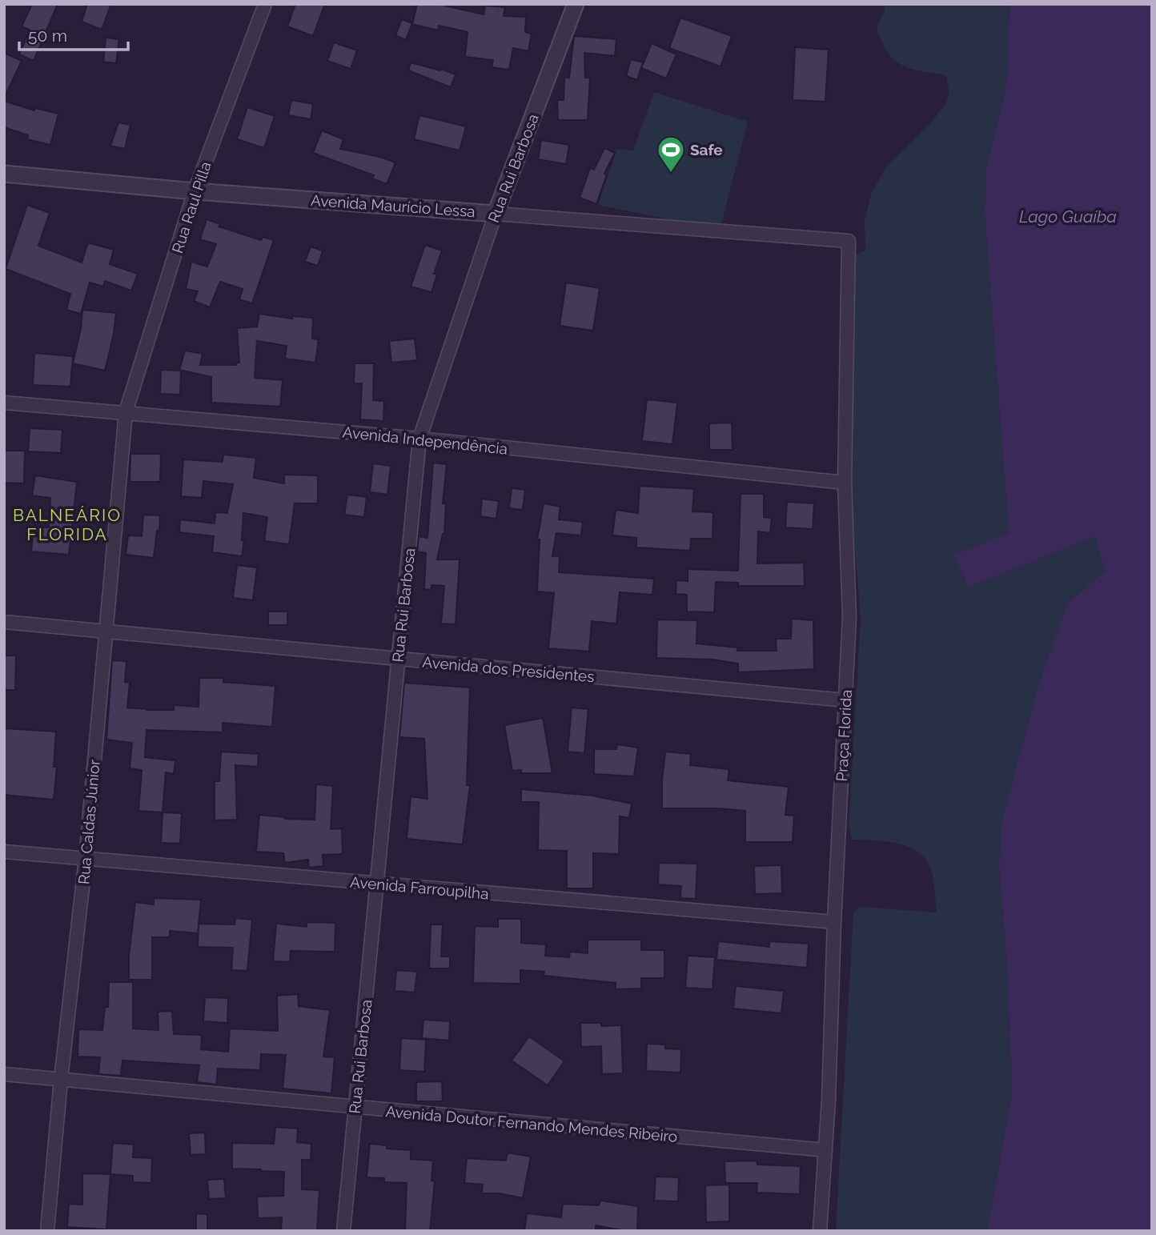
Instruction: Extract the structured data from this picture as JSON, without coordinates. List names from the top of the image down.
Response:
{
  "streets": {
    "street": [
      "Rua Rui Barbosa",
      "Avenida Maurício Lessa",
      "Rua Raul Pilla",
      "Avenida Independência",
      "Avenida dos Presidentes",
      "Praça Florida",
      "Rua Caldas Júnior",
      "Avenida Farroupilha",
      "Avenida Doutor Fernando Mendes Ribeiro"
    ]
  },
  "crossings": [
    ["Rua Rui Barbosa", "Avenida Maurício Lessa"],
    ["Rua Rui Barbosa", "Avenida Independência"],
    ["Rua Rui Barbosa", "Avenida dos Presidentes"],
    ["Rua Rui Barbosa", "Avenida Farroupilha"],
    ["Rua Rui Barbosa", "Avenida Doutor Fernando Mendes Ribeiro"],
    ["Avenida Maurício Lessa", "Rua Raul Pilla"],
    ["Avenida Maurício Lessa", "Praça Florida"],
    ["Rua Raul Pilla", "Avenida Independência"],
    ["Rua Raul Pilla", "Rua Caldas Júnior"],
    ["Avenida Independência", "Praça Florida"],
    ["Avenida Independência", "Rua Caldas Júnior"],
    ["Avenida dos Presidentes", "Praça Florida"],
    ["Avenida dos Presidentes", "Rua Caldas Júnior"],
    ["Praça Florida", "Avenida Farroupilha"],
    ["Praça Florida", "Avenida Doutor Fernando Mendes Ribeiro"],
    ["Rua Caldas Júnior", "Avenida Farroupilha"],
    ["Rua Caldas Júnior", "Avenida Doutor Fernando Mendes Ribeiro"]
  ],
  "districts": ["BALNEÁRIO FLORIDA"],
  "water": ["Lago Guaíba"],
  "places": {
    "sports": ["Safe"]
  },
  "scale_bar": "50 m"
}
